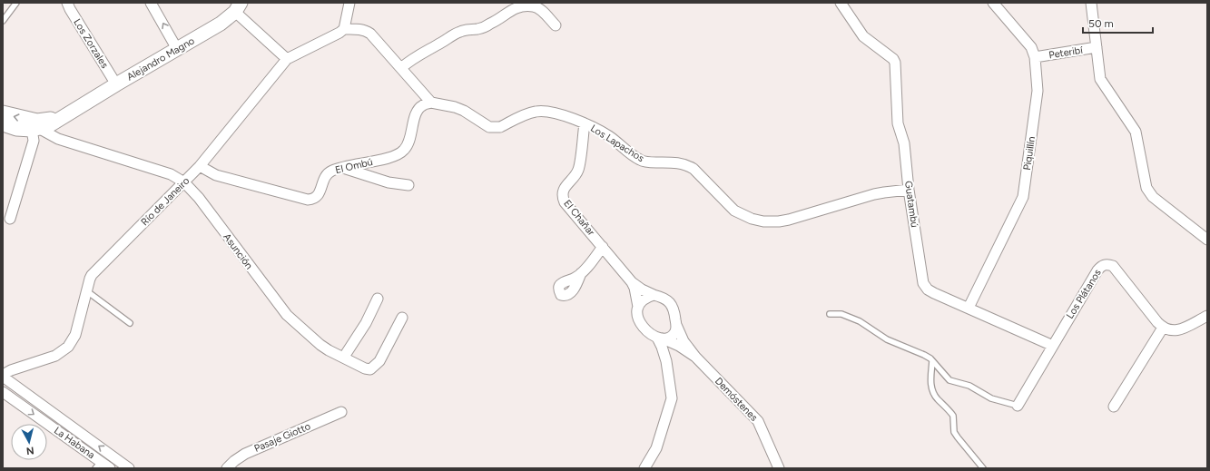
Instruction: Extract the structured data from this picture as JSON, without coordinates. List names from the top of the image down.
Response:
{
  "streets": {
    "main road": ["Alejandro Magno", "Asunción"],
    "street": [
      "Los Zorzales",
      "Peteribí",
      "Los Lapachos",
      "Piquillín",
      "El Ombú",
      "Río de Janeiro",
      "Guatambú",
      "El Chañar",
      "Los Plátanos",
      "Demóstenes",
      "Pasaje Giotto",
      "La Habana"
    ]
  },
  "crossings": [
    ["Los Zorzales", "Alejandro Magno"],
    ["Peteribí", "Piquillín"],
    ["Los Lapachos", "El Ombú"],
    ["Los Lapachos", "Guatambú"],
    ["Los Lapachos", "El Chañar"],
    ["Piquillín", "Guatambú"],
    ["El Ombú", "Río de Janeiro"],
    ["Río de Janeiro", "Asunción"],
    ["Guatambú", "Los Plátanos"],
    ["El Chañar", "Demóstenes"]
  ],
  "scale_bar": "50 m",
  "north": "bottom"
}
